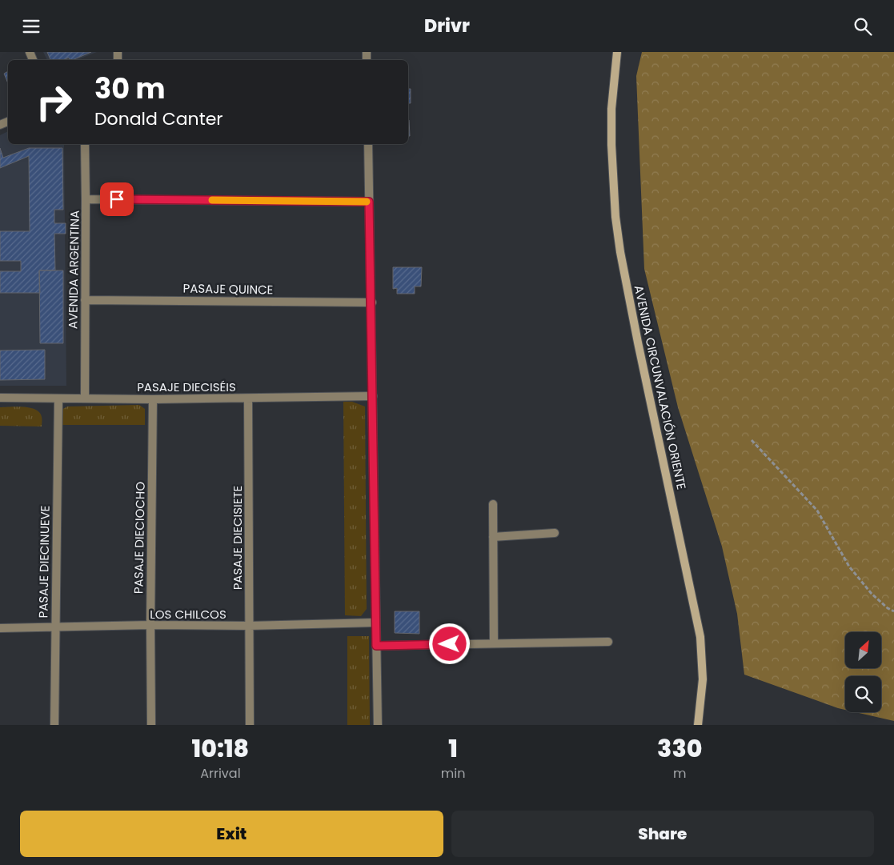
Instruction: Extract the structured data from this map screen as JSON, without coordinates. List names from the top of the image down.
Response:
{
  "streets": {
    "main road": ["AVENIDA CIRCUNVALACIÓN ORIENTE"],
    "street": [
      "AVENIDA ARGENTINA",
      "PASAJE QUINCE",
      "PASAJE DIECISÉIS",
      "PASAJE DIECIOCHO",
      "PASAJE DIECISIETE",
      "PASAJE DIECINUEVE",
      "LOS CHILCOS"
    ]
  },
  "crossings": [
    ["AVENIDA ARGENTINA", "PASAJE QUINCE"],
    ["AVENIDA ARGENTINA", "PASAJE DIECISÉIS"],
    ["PASAJE DIECISÉIS", "PASAJE DIECIOCHO"],
    ["PASAJE DIECISÉIS", "PASAJE DIECISIETE"],
    ["PASAJE DIECISÉIS", "PASAJE DIECINUEVE"],
    ["PASAJE DIECIOCHO", "LOS CHILCOS"],
    ["PASAJE DIECISIETE", "LOS CHILCOS"],
    ["PASAJE DIECINUEVE", "LOS CHILCOS"]
  ],
  "north": "top right",
  "page": {
    "header": "Drivr",
    "turn": ["30 m", "Donald Canter"],
    "eta": [
      "10:18",
      "Arrival",
      "1",
      "min",
      "330",
      "m"
    ],
    "buttons": ["Exit", "Share"]
  }
}
